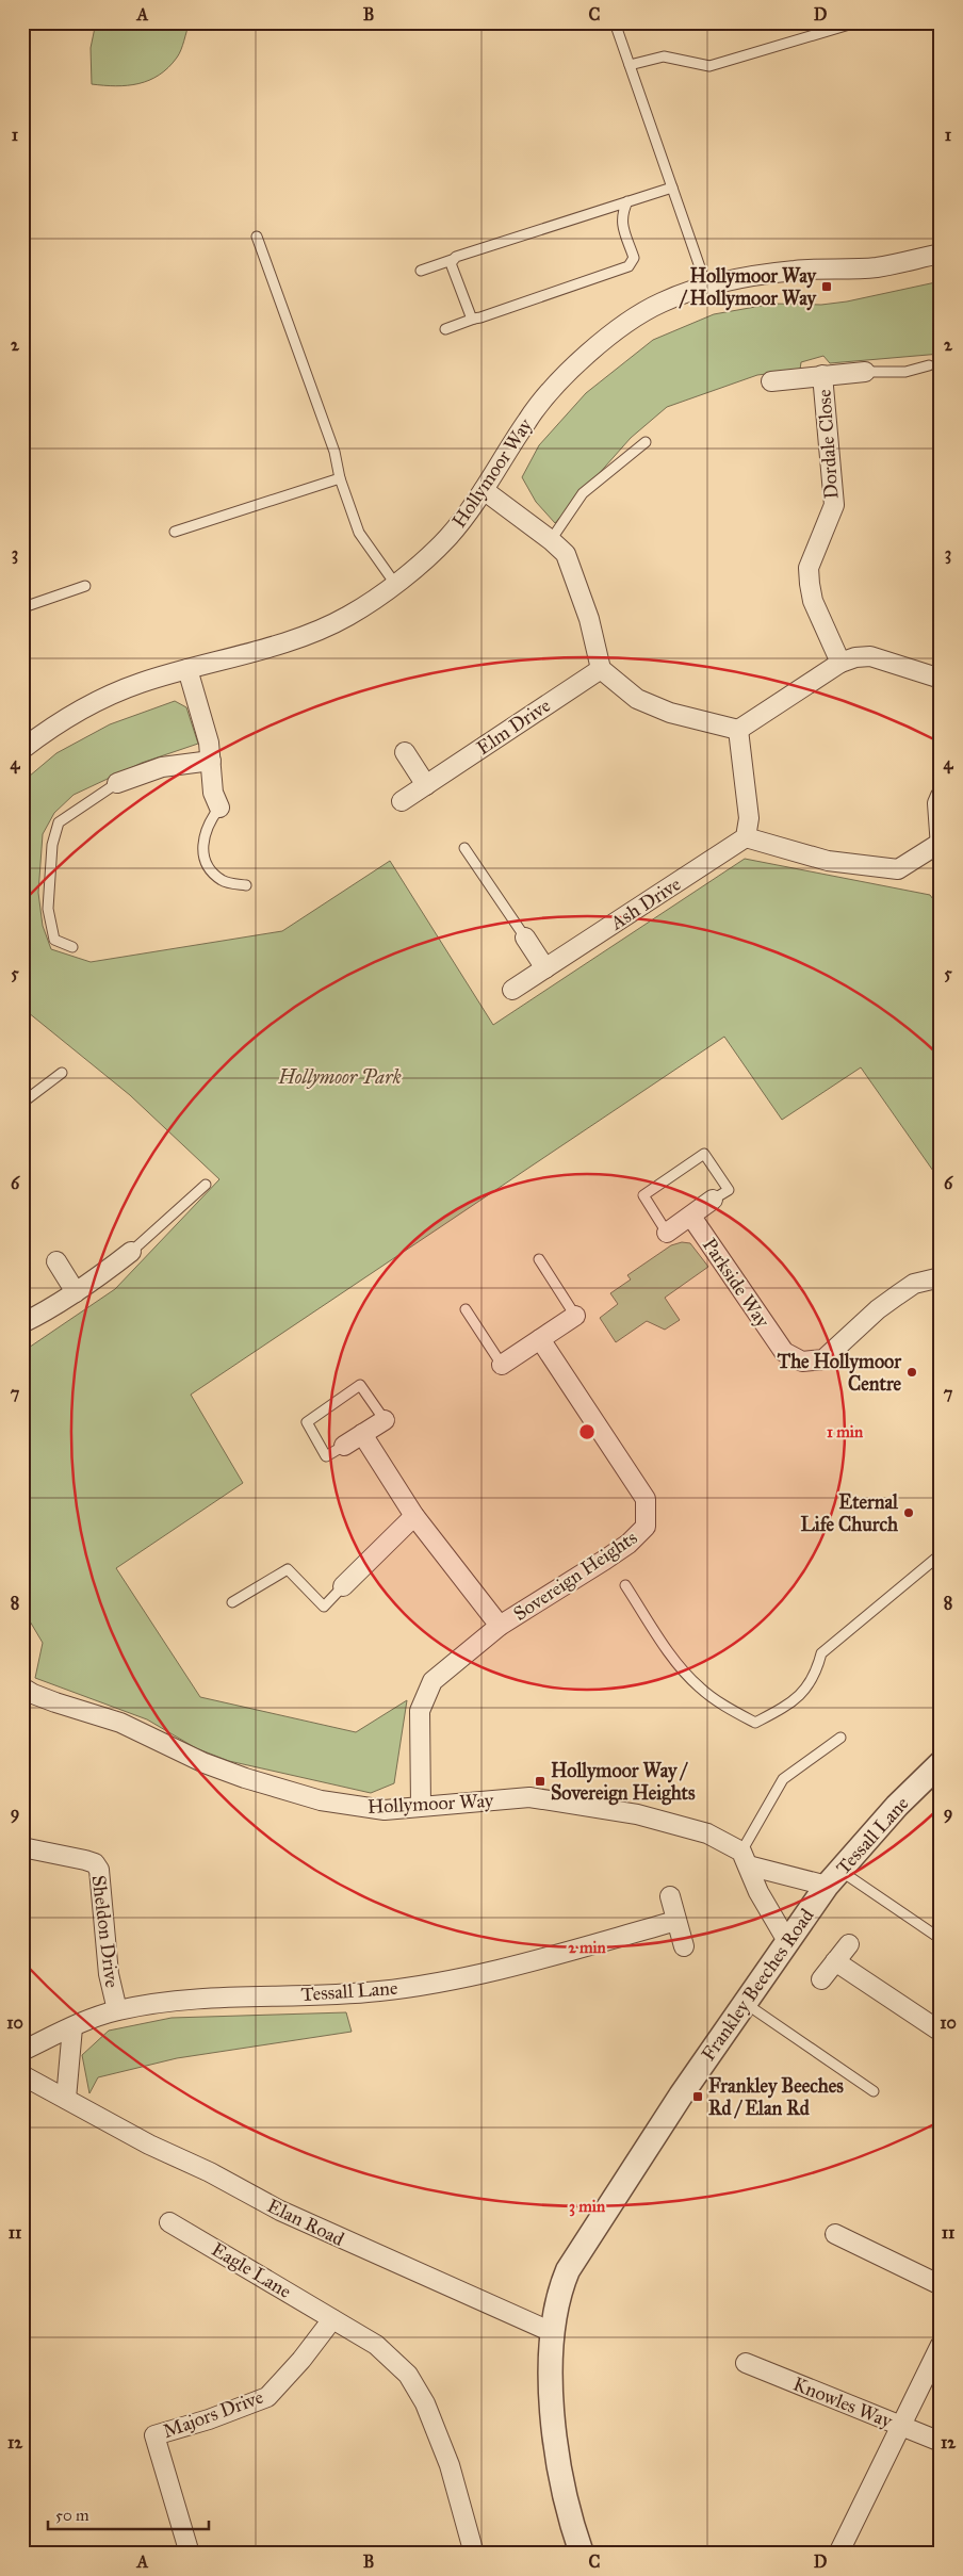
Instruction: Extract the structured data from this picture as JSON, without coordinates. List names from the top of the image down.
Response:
{
  "streets": {
    "street": [
      "Dordale Close",
      "Hollymoor Way",
      "Elm Drive",
      "Ash Drive",
      "Parkside Way",
      "Sovereign Heights",
      "Tessall Lane",
      "Sheldon Drive",
      "Frankley Beeches Road",
      "Elan Road",
      "Eagle Lane",
      "Knowles Way",
      "Majors Drive"
    ]
  },
  "crossings": [
    ["Hollymoor Way", "Sovereign Heights"],
    ["Hollymoor Way", "Tessall Lane"],
    ["Hollymoor Way", "Frankley Beeches Road"],
    ["Tessall Lane", "Sheldon Drive"],
    ["Tessall Lane", "Frankley Beeches Road"],
    ["Frankley Beeches Road", "Elan Road"],
    ["Eagle Lane", "Majors Drive"]
  ],
  "parks": ["Hollymoor Park"],
  "places": {
    "transit": ["Hollymoor Way / Hollymoor Way", "Hollymoor Way / Sovereign Heights", "Frankley Beeches Rd / Elan Rd"],
    "other": ["The Hollymoor Centre", "Eternal Life Church"]
  },
  "scale_bar": "50 m",
  "grid": {
    "columns": [
      "A",
      "B",
      "C",
      "D"
    ],
    "rows": [
      "1",
      "2",
      "3",
      "4",
      "5",
      "6",
      "7",
      "8",
      "9",
      "10",
      "11",
      "12"
    ]
  },
  "rings": ["1 min", "2 min", "3 min"]
}
